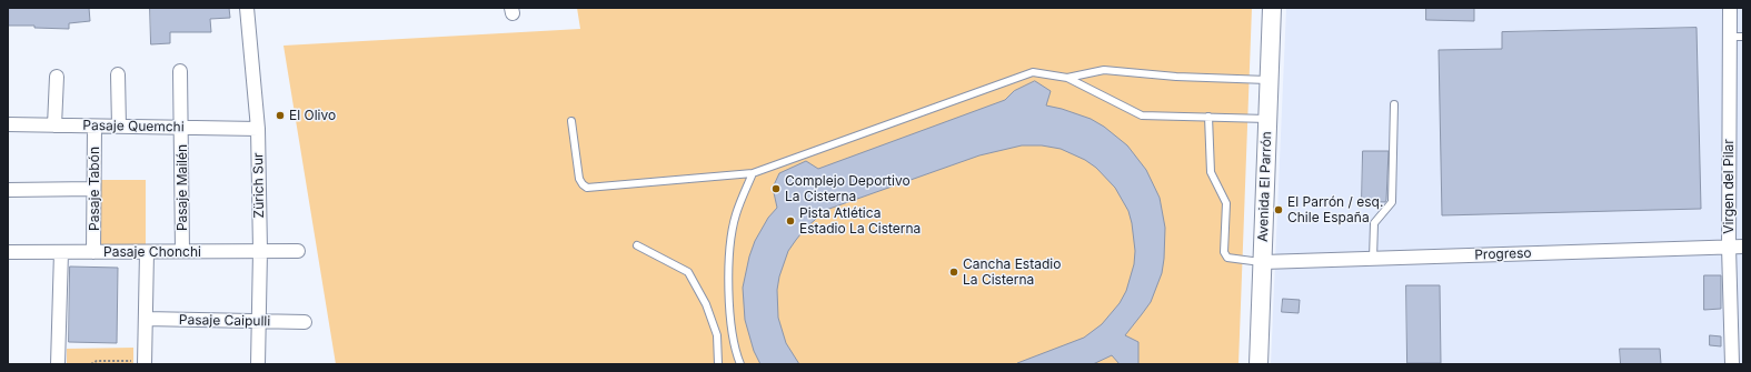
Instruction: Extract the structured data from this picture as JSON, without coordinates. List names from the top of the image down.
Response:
{
  "streets": {
    "main road": ["Avenida El Parrón"],
    "street": [
      "Pasaje Quemchi",
      "Zürich Sur",
      "Virgen del Pilar",
      "Pasaje Mailén",
      "Pasaje Tabón",
      "Pasaje Chonchi",
      "Progreso",
      "Pasaje Caipulli"
    ]
  },
  "crossings": [
    ["Pasaje Quemchi", "Zürich Sur"],
    ["Pasaje Quemchi", "Pasaje Mailén"],
    ["Pasaje Quemchi", "Pasaje Tabón"],
    ["Zürich Sur", "Pasaje Chonchi"],
    ["Zürich Sur", "Pasaje Caipulli"],
    ["Avenida El Parrón", "Progreso"],
    ["Virgen del Pilar", "Progreso"],
    ["Pasaje Mailén", "Pasaje Chonchi"],
    ["Pasaje Tabón", "Pasaje Chonchi"]
  ],
  "places": [
    "El Olivo",
    "Complejo Deportivo La Cisterna",
    "El Parrón / esq. Chile España",
    "Pista Atlética Estadio La Cisterna",
    "Cancha Estadio La Cisterna"
  ]
}
